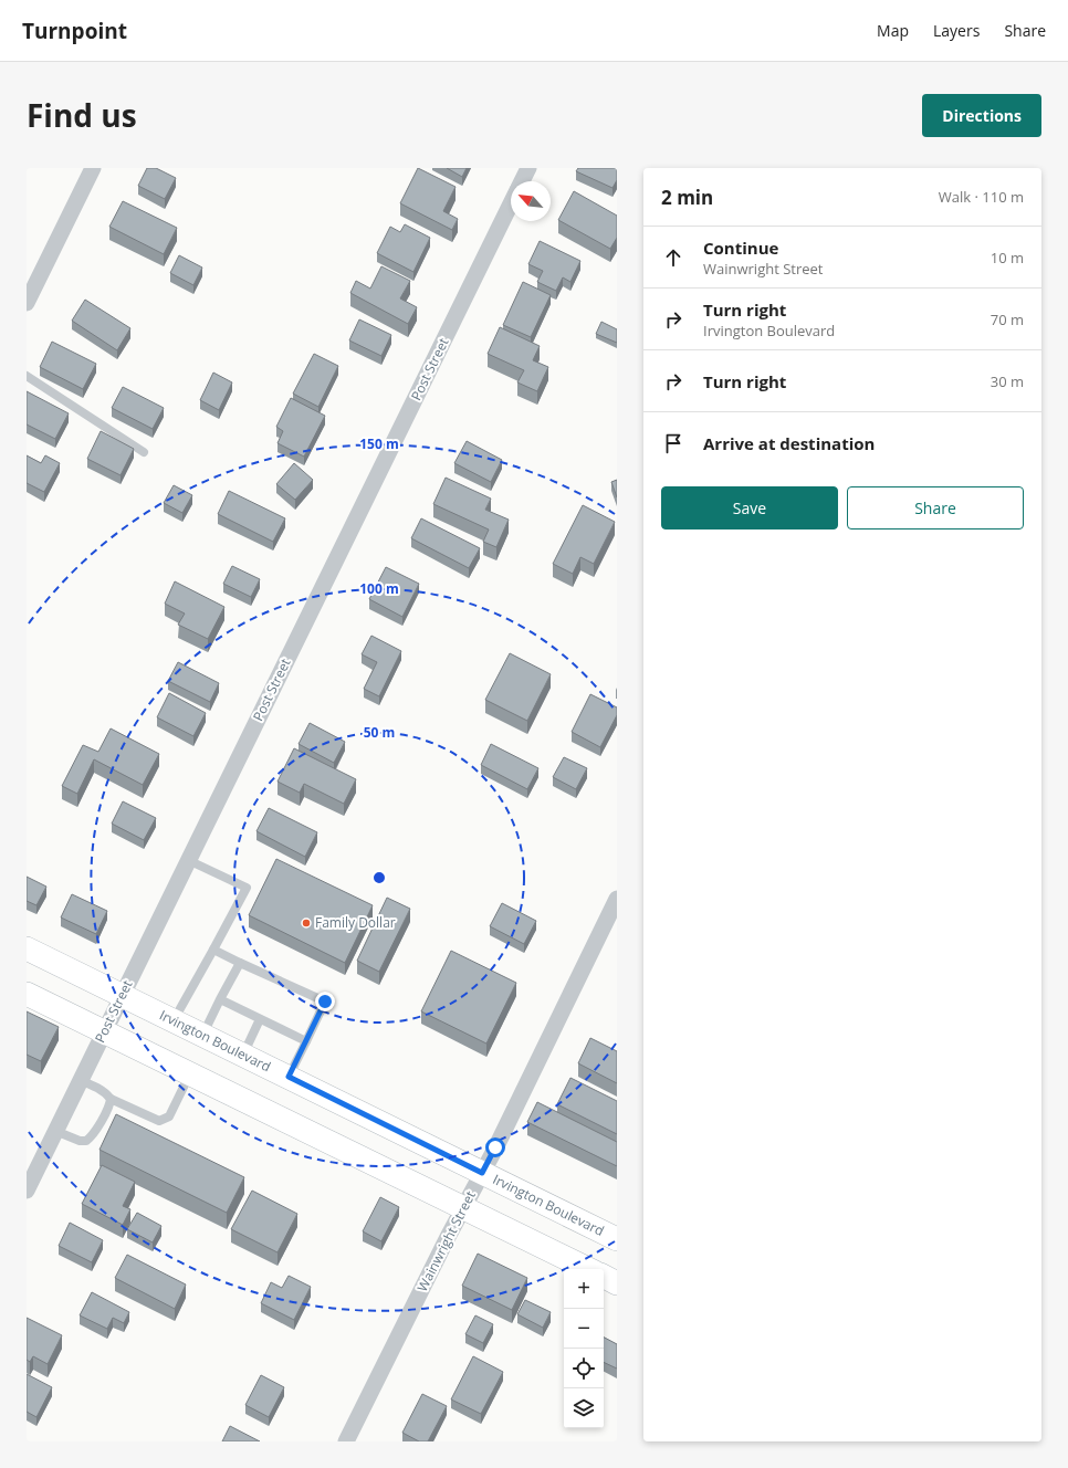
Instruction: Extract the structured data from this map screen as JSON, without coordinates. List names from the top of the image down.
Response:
{
  "streets": {
    "main road": ["Irvington Boulevard"],
    "street": ["Post Street", "Wainwright Street"]
  },
  "crossings": [
    ["Post Street", "Irvington Boulevard"],
    ["Irvington Boulevard", "Wainwright Street"]
  ],
  "places": ["Family Dollar"],
  "north": "top left",
  "page": {
    "header": "Turnpoint",
    "nav": ["Map", "Layers", "Share"],
    "title": "Find us",
    "buttons": [
      "Directions",
      ["Save", "Share"]
    ],
    "heading": ["2 min", "Walk · 110 m"],
    "list": [
      ["Continue", "Wainwright Street", "10 m"],
      ["Turn right", "Irvington Boulevard", "70 m"],
      ["Turn right", "30 m"],
      "Arrive at destination"
    ],
    "map_buttons": ["+", "−"]
  },
  "rings": ["150 m", "100 m", "50 m"]
}
